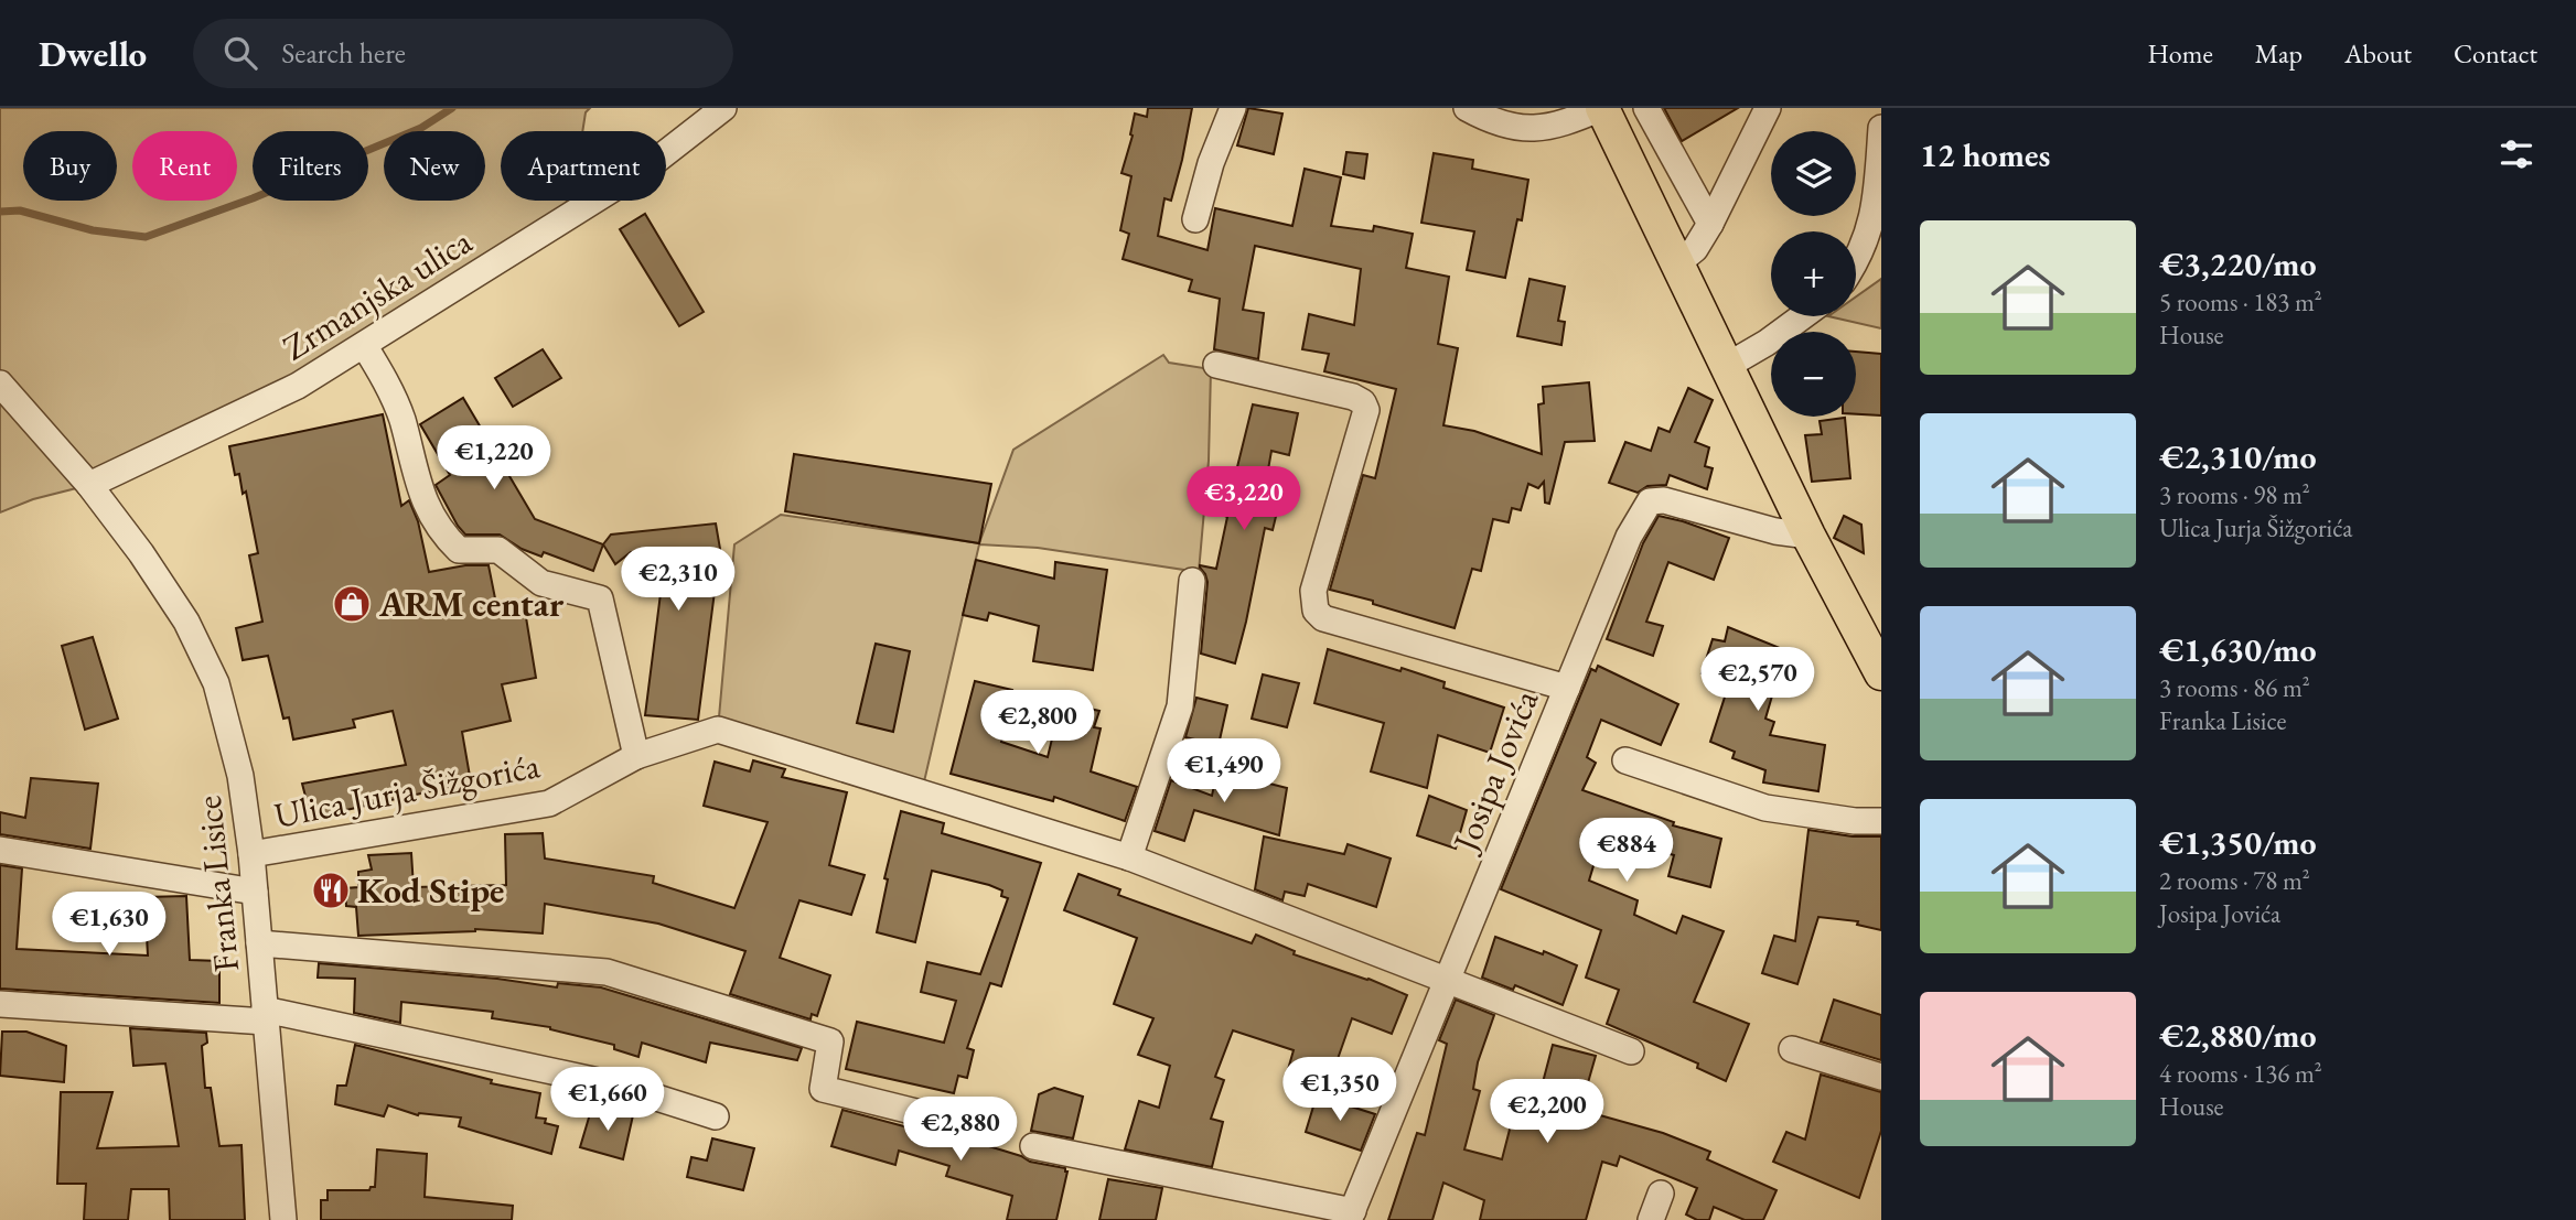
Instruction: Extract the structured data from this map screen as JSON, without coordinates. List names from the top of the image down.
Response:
{
  "streets": {
    "street": [
      "Zrmanjska ulica",
      "Josipa Jovića",
      "Ulica Jurja Šižgorića",
      "Franka Lisice"
    ]
  },
  "crossings": [
    ["Zrmanjska ulica", "Franka Lisice"],
    ["Josipa Jovića", "Ulica Jurja Šižgorića"],
    ["Ulica Jurja Šižgorića", "Franka Lisice"]
  ],
  "places": {
    "shop": ["ARM centar"],
    "restaurant": ["Kod Stipe"]
  },
  "page": {
    "header": "Dwello",
    "search": "Search here",
    "nav": [
      "Home",
      "Map",
      "About",
      "Contact"
    ],
    "heading": "12 homes",
    "map_buttons": ["+", "−"],
    "chip": [
      "Buy",
      "Rent",
      "Filters",
      "New",
      "Apartment"
    ],
    "list": [
      {
        "name": "€3,220/mo",
        "note": "5 rooms · 183 m² · House"
      },
      {
        "name": "€2,310/mo",
        "note": "3 rooms · 98 m² · Ulica Jurja Šižgorića"
      },
      {
        "name": "€1,630/mo",
        "note": "3 rooms · 86 m² · Franka Lisice"
      },
      {
        "name": "€1,350/mo",
        "note": "2 rooms · 78 m² · Josipa Jovića"
      },
      {
        "name": "€2,880/mo",
        "note": "4 rooms · 136 m² · House"
      }
    ],
    "price": [
      "€1,220",
      "€3,220",
      "€2,310",
      "€2,570",
      "€2,800",
      "€1,490",
      "€884",
      "€1,630",
      "€1,350",
      "€1,660",
      "€2,200",
      "€2,880"
    ]
  }
}
